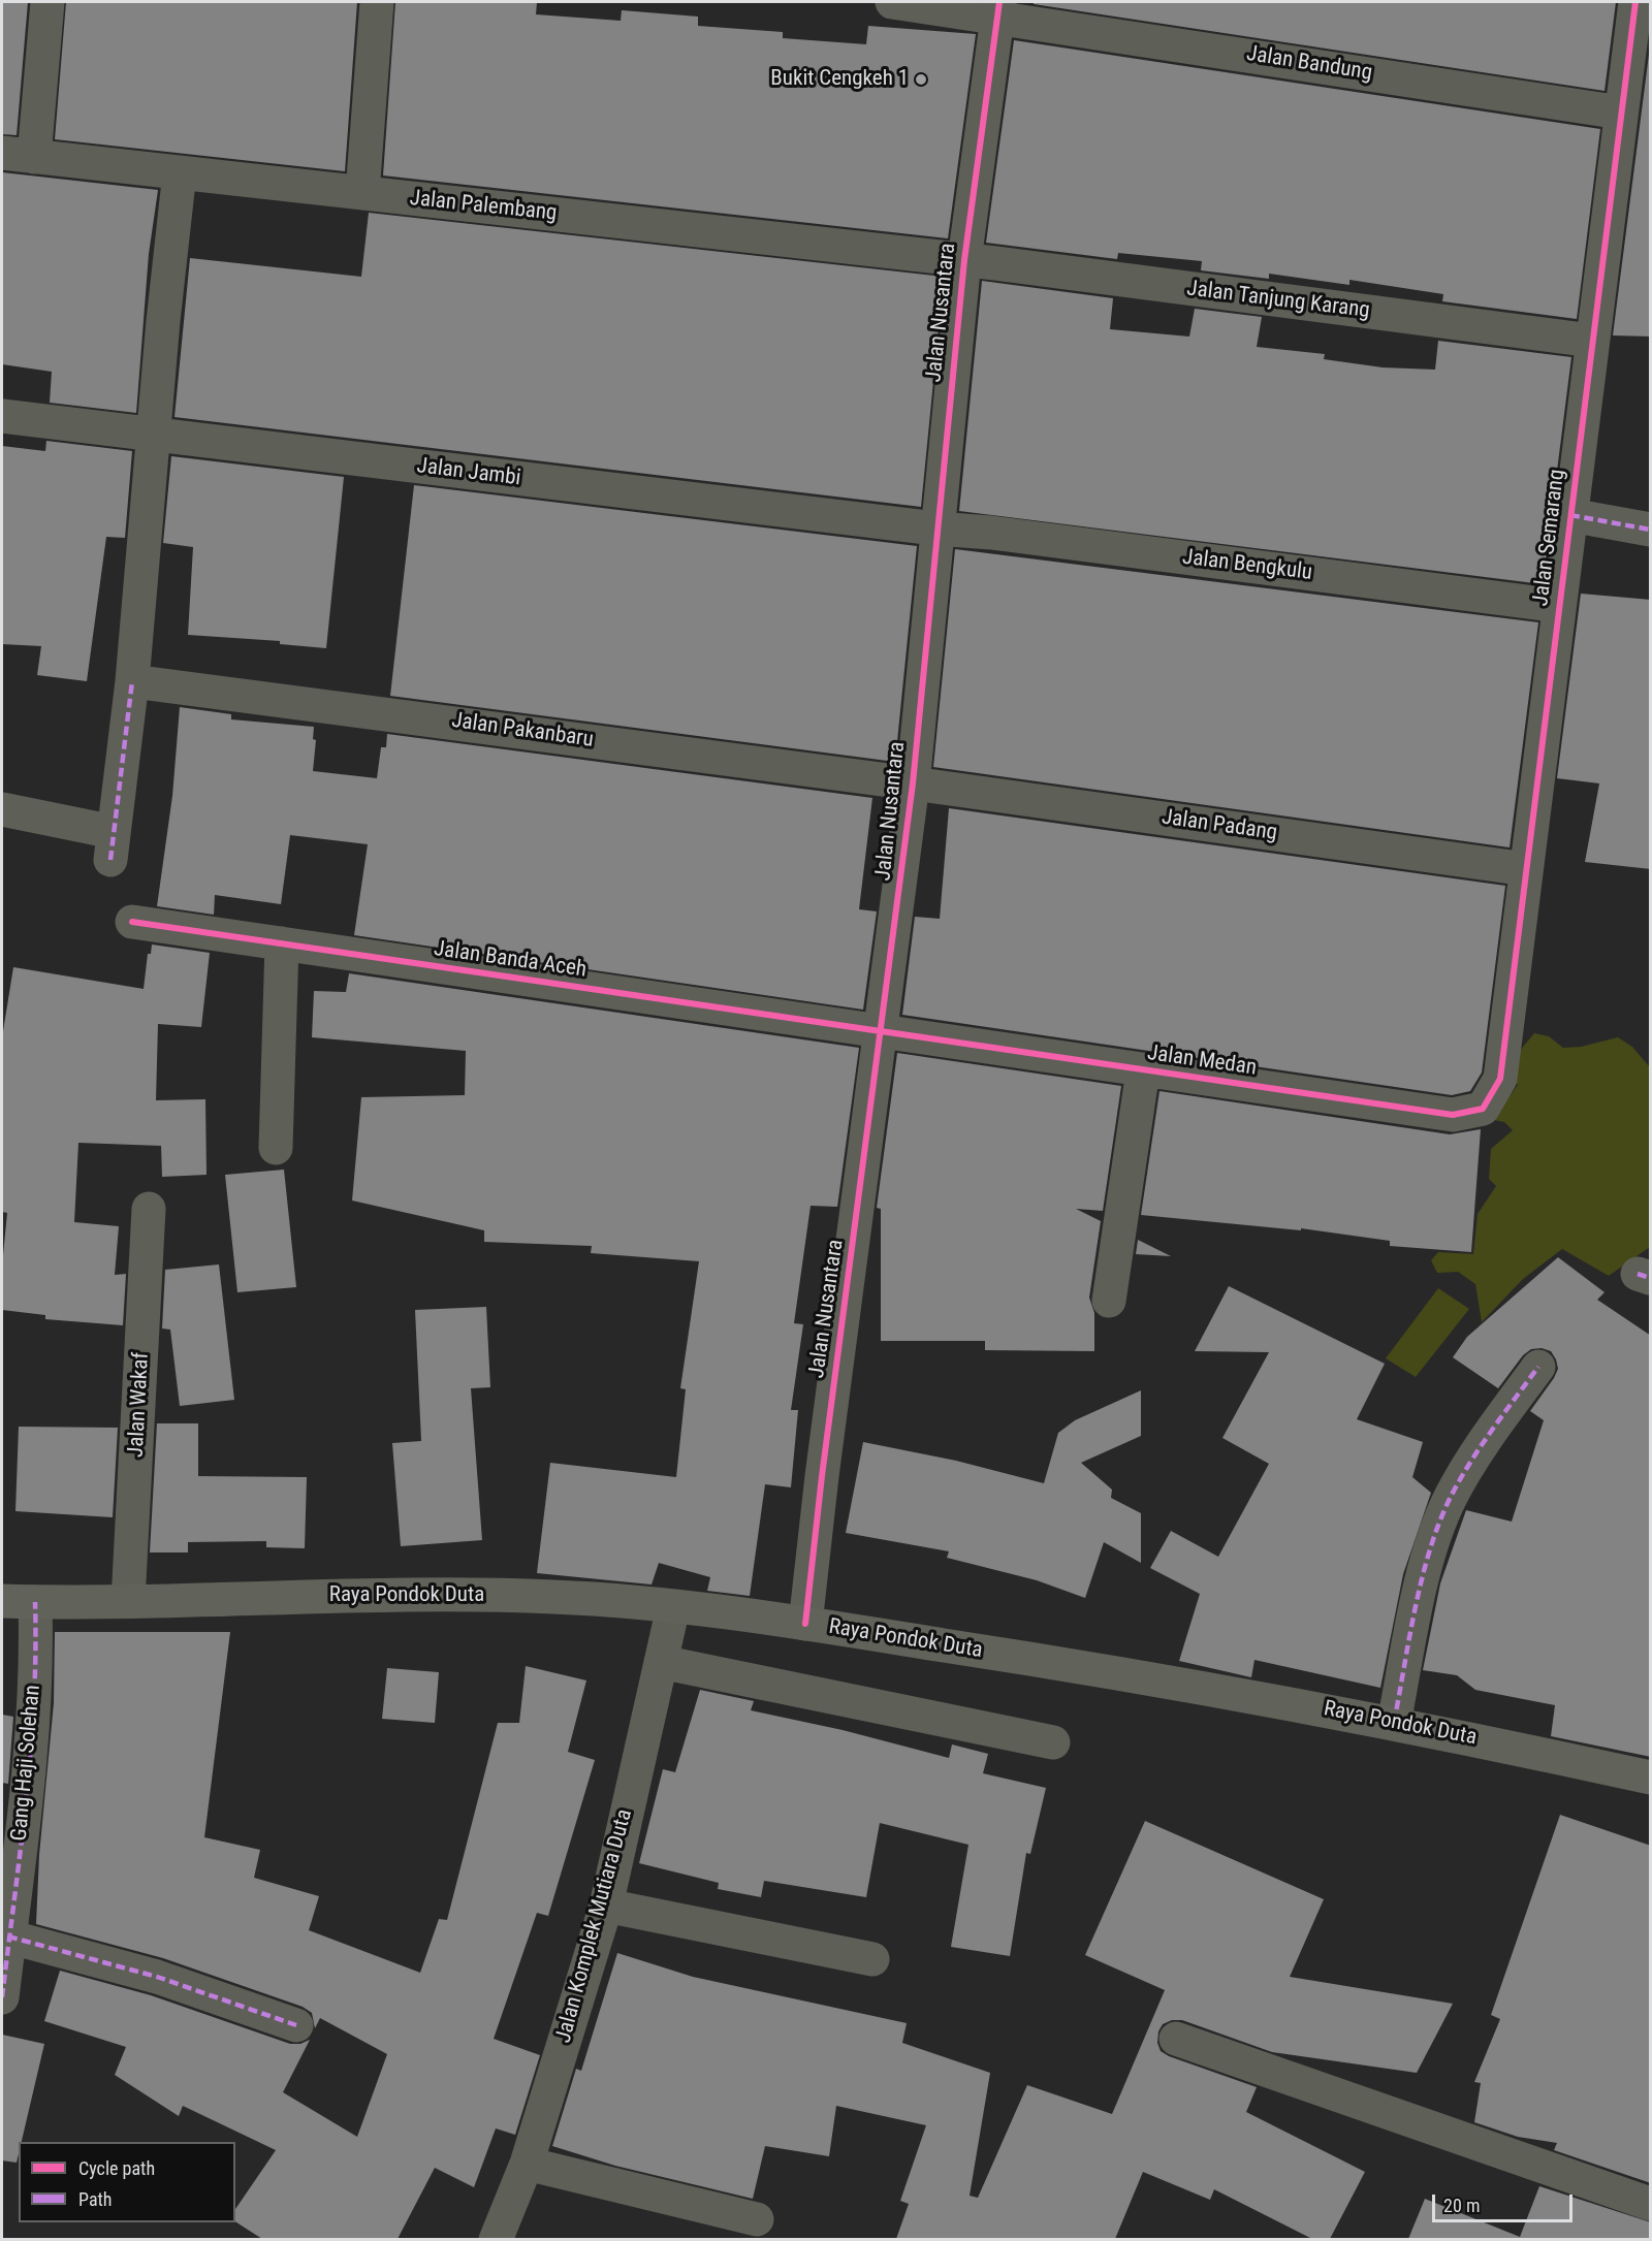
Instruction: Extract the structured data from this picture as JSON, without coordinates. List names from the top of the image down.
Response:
{
  "streets": {
    "main road": ["Raya Pondok Duta"],
    "street": [
      "Jalan Bandung",
      "Jalan Palembang",
      "Jalan Tanjung Karang",
      "Jalan Nusantara",
      "Jalan Jambi",
      "Jalan Semarang",
      "Jalan Bengkulu",
      "Jalan Pakanbaru",
      "Jalan Padang",
      "Jalan Banda Aceh",
      "Jalan Medan",
      "Jalan Wakaf",
      "Gang Haji Solehan",
      "Jalan Komplek Mutiara Duta"
    ]
  },
  "crossings": [
    ["Jalan Bandung", "Jalan Nusantara"],
    ["Jalan Bandung", "Jalan Semarang"],
    ["Jalan Palembang", "Jalan Tanjung Karang"],
    ["Jalan Palembang", "Jalan Nusantara"],
    ["Jalan Tanjung Karang", "Jalan Nusantara"],
    ["Jalan Tanjung Karang", "Jalan Semarang"],
    ["Jalan Nusantara", "Jalan Jambi"],
    ["Jalan Nusantara", "Jalan Bengkulu"],
    ["Jalan Nusantara", "Jalan Pakanbaru"],
    ["Jalan Nusantara", "Jalan Padang"],
    ["Jalan Nusantara", "Jalan Banda Aceh"],
    ["Jalan Nusantara", "Jalan Medan"],
    ["Jalan Nusantara", "Raya Pondok Duta"],
    ["Jalan Jambi", "Jalan Bengkulu"],
    ["Jalan Semarang", "Jalan Bengkulu"],
    ["Jalan Semarang", "Jalan Padang"],
    ["Jalan Semarang", "Jalan Medan"],
    ["Jalan Pakanbaru", "Jalan Padang"],
    ["Jalan Banda Aceh", "Jalan Medan"],
    ["Jalan Wakaf", "Raya Pondok Duta"],
    ["Raya Pondok Duta", "Gang Haji Solehan"],
    ["Raya Pondok Duta", "Jalan Komplek Mutiara Duta"]
  ],
  "places": ["Bukit Cengkeh 1"],
  "legend": ["Cycle path", "Path"],
  "scale_bar": "20 m"
}
